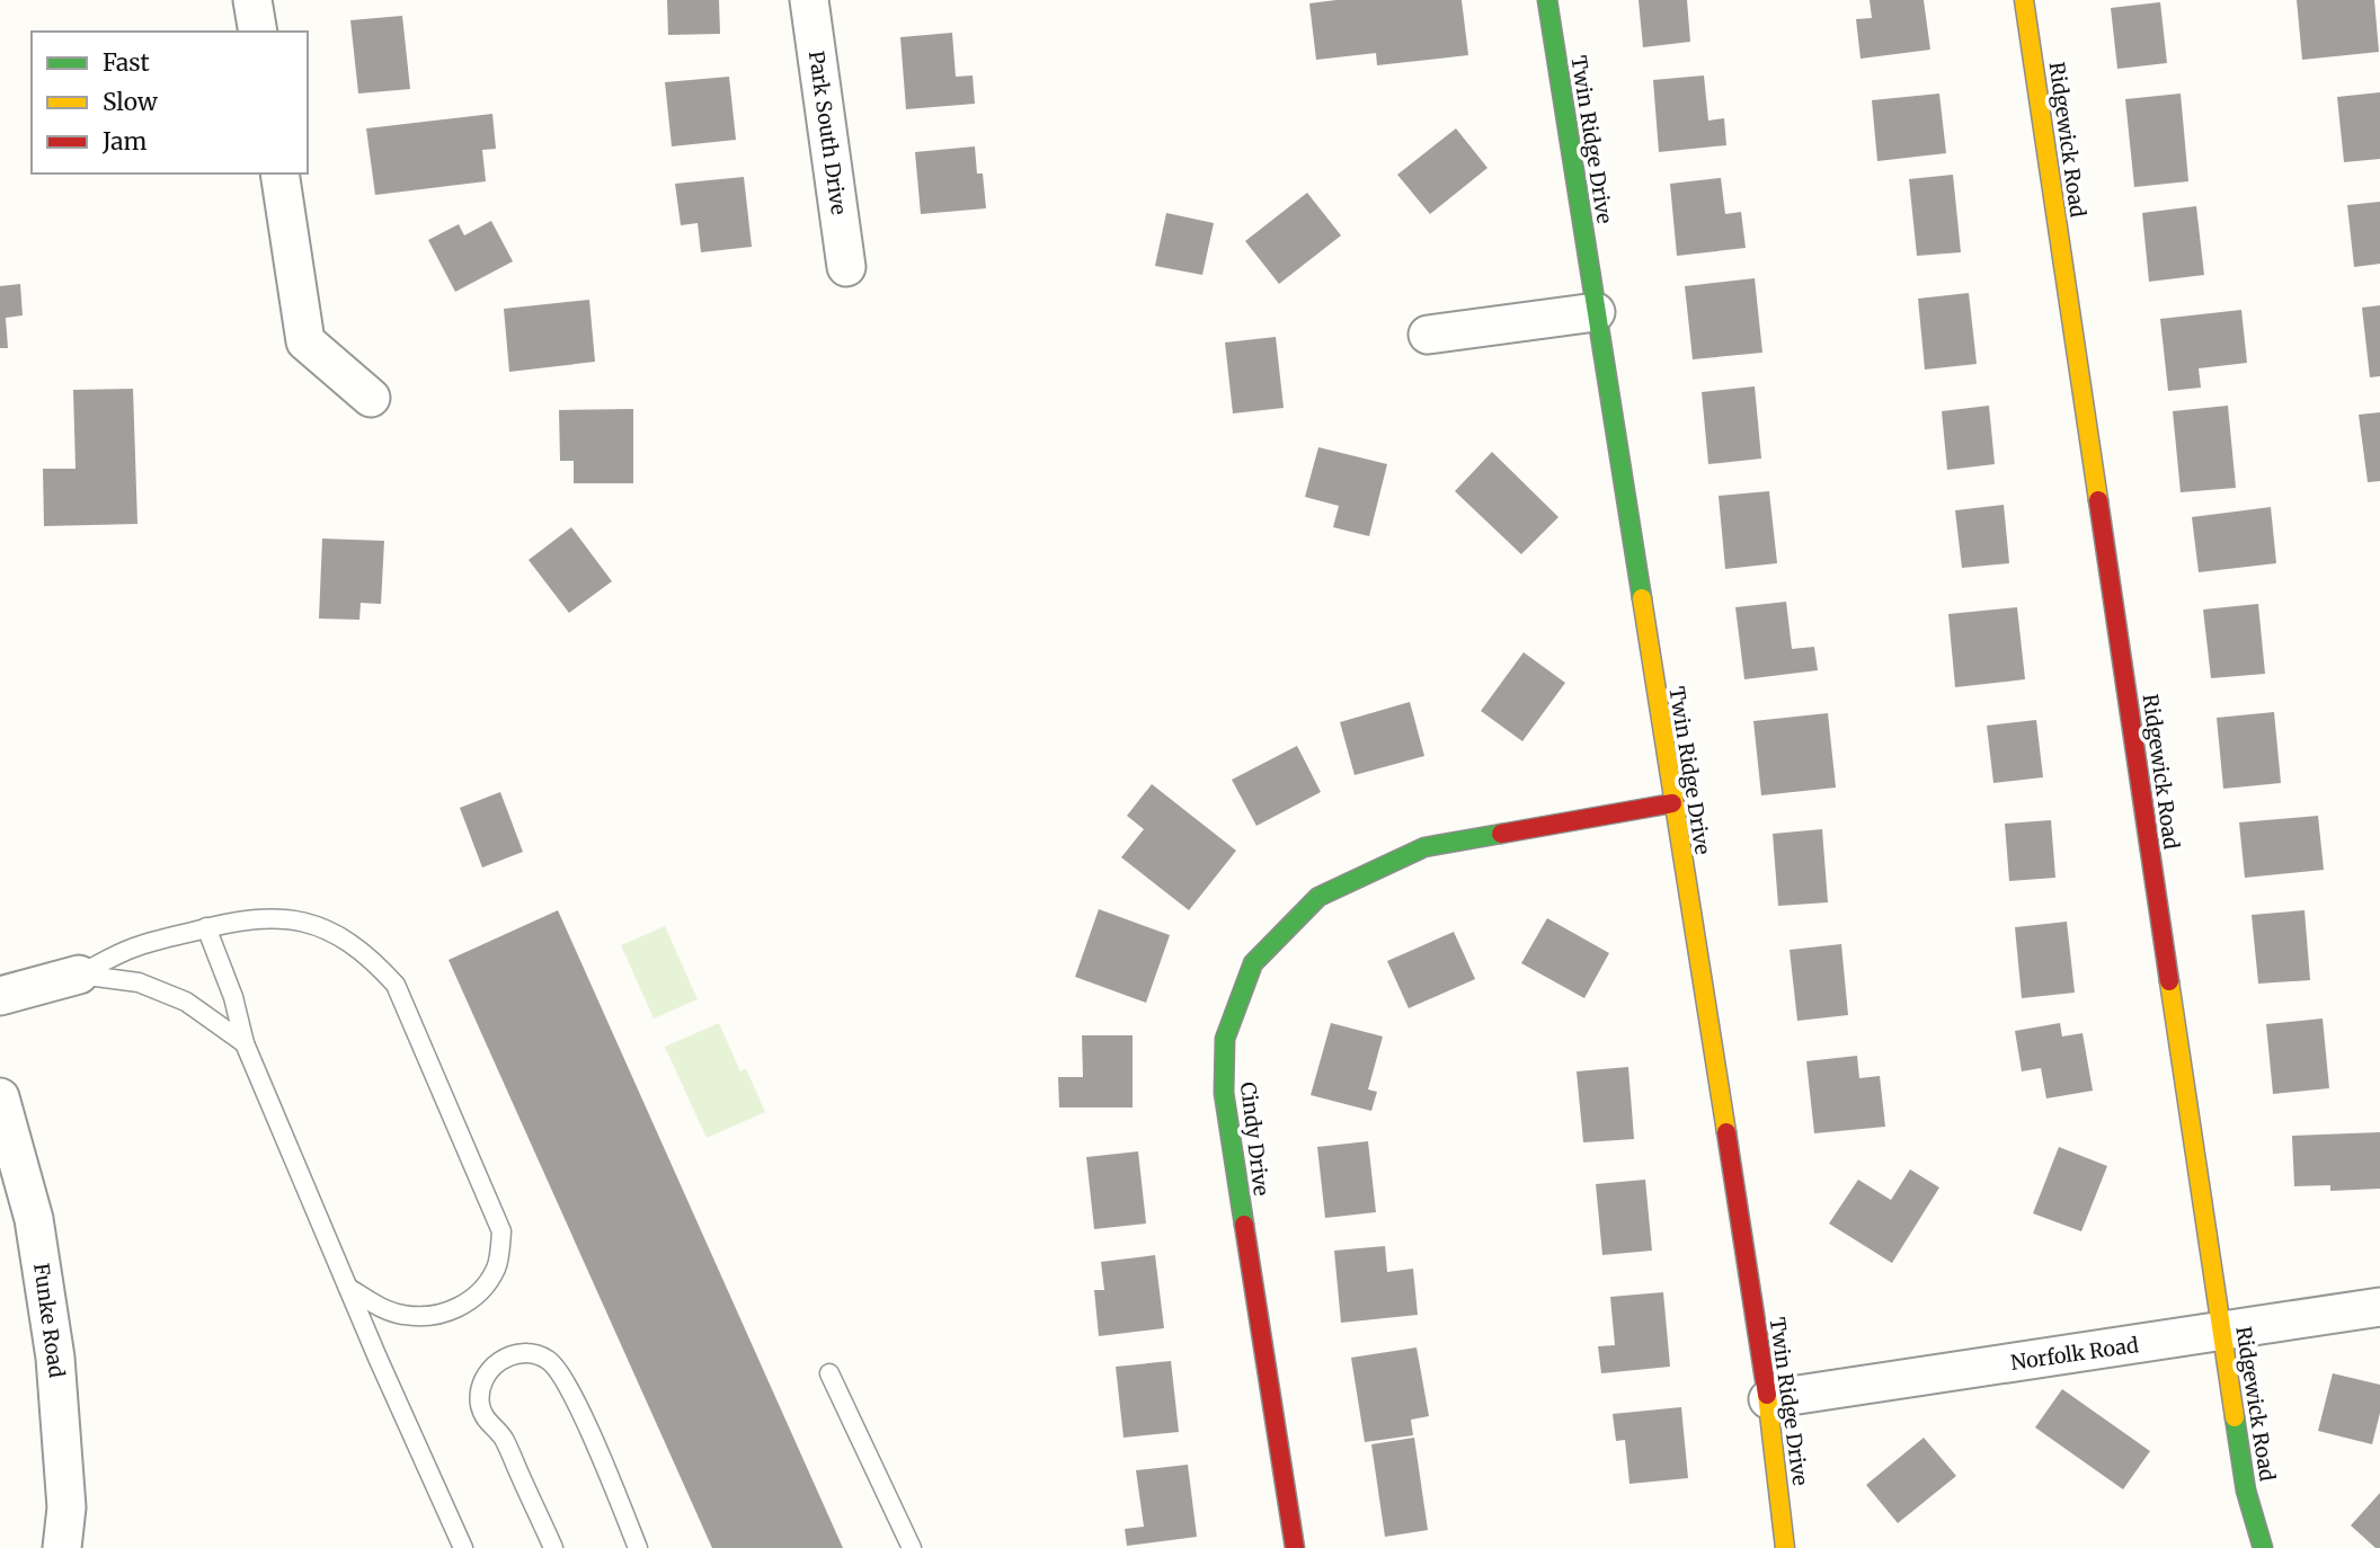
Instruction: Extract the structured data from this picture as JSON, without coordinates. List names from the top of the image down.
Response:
{
  "streets": {
    "street": [
      "Park South Drive",
      "Twin Ridge Drive",
      "Ridgewick Road",
      "Cindy Drive",
      "Funke Road",
      "Norfolk Road"
    ]
  },
  "crossings": [
    ["Twin Ridge Drive", "Cindy Drive"],
    ["Twin Ridge Drive", "Norfolk Road"],
    ["Ridgewick Road", "Norfolk Road"]
  ],
  "legend": ["Fast", "Slow", "Jam"]
}
